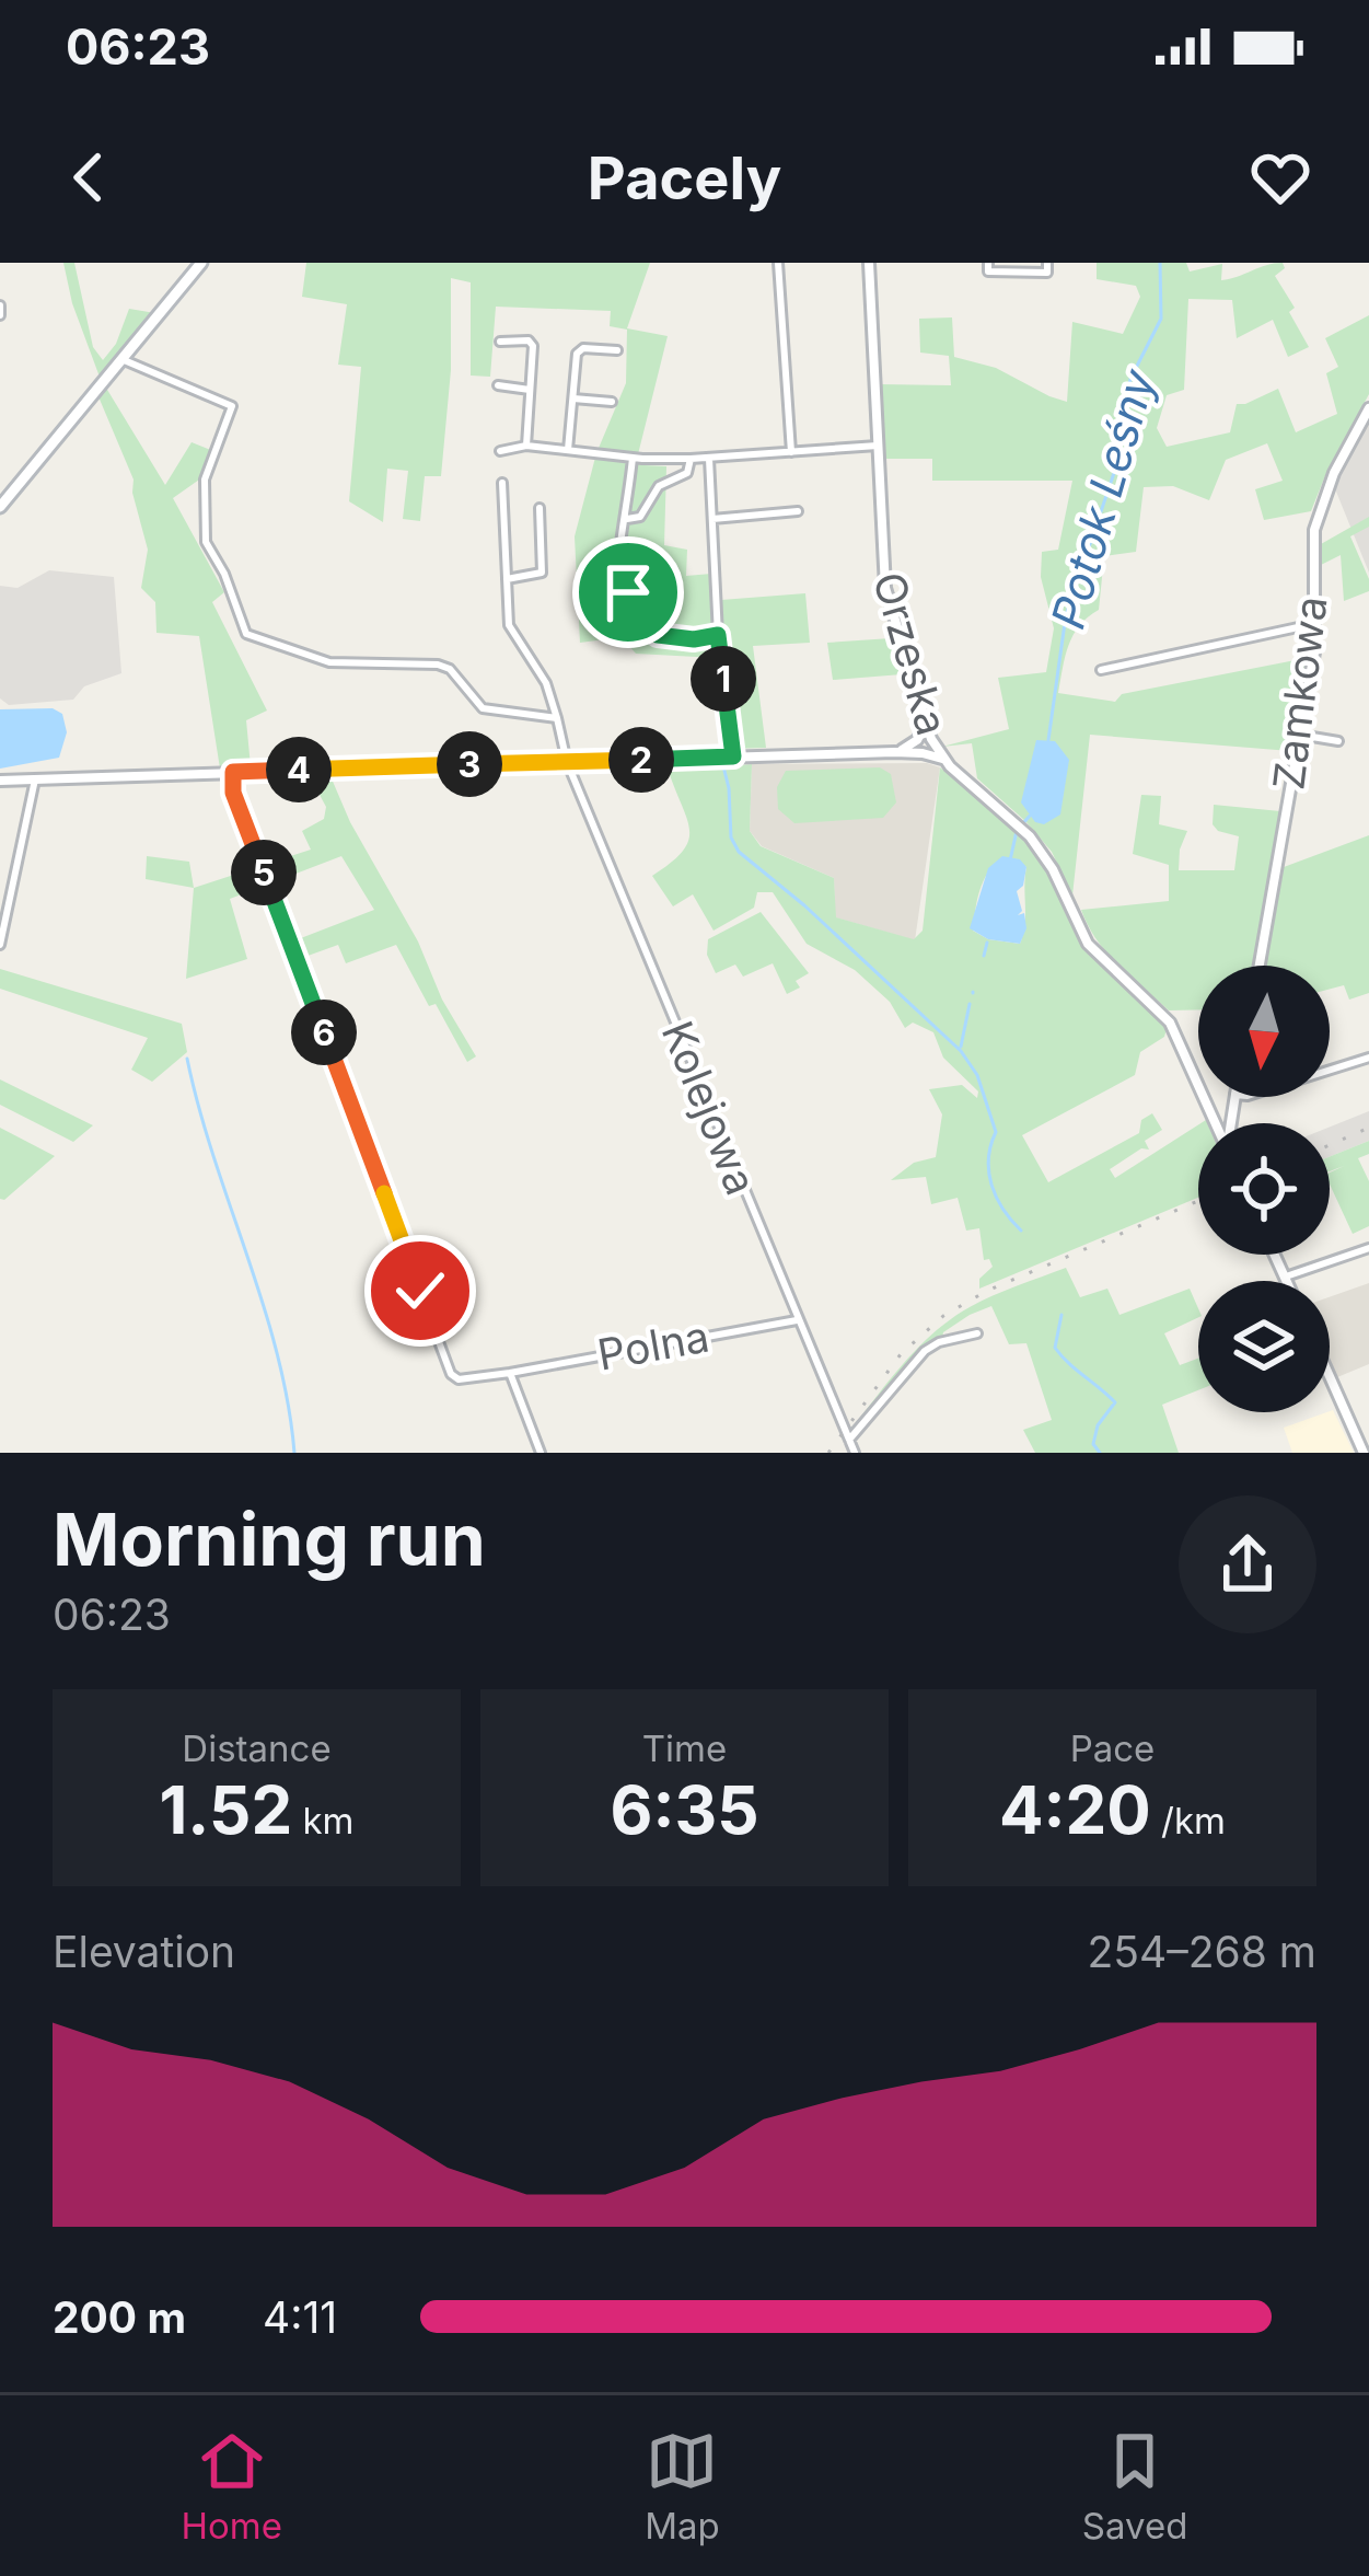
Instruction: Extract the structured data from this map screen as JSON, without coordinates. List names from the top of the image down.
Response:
{
  "streets": {
    "street": [
      "Orzeska",
      "Zamkowa",
      "Kolejowa",
      "Polna"
    ]
  },
  "crossings": [
    ["Kolejowa", "Polna"]
  ],
  "water": ["Potok Leśny"],
  "north": "bottom",
  "page": {
    "status": "06:23",
    "header": "Pacely",
    "pins": [
      "1",
      "2",
      "3",
      "4",
      "5",
      "6"
    ],
    "heading": ["Morning run", "06:23"],
    "stats": [
      ["Distance", "1.52 km"],
      ["Time", "6:35"],
      ["Pace", "4:20 /km"]
    ],
    "chart": ["Elevation", "254–268 m"],
    "list": [
      {
        "name": "200 m",
        "note": "4:11"
      }
    ],
    "tabs": ["Home", "Map", "Saved"]
  }
}
